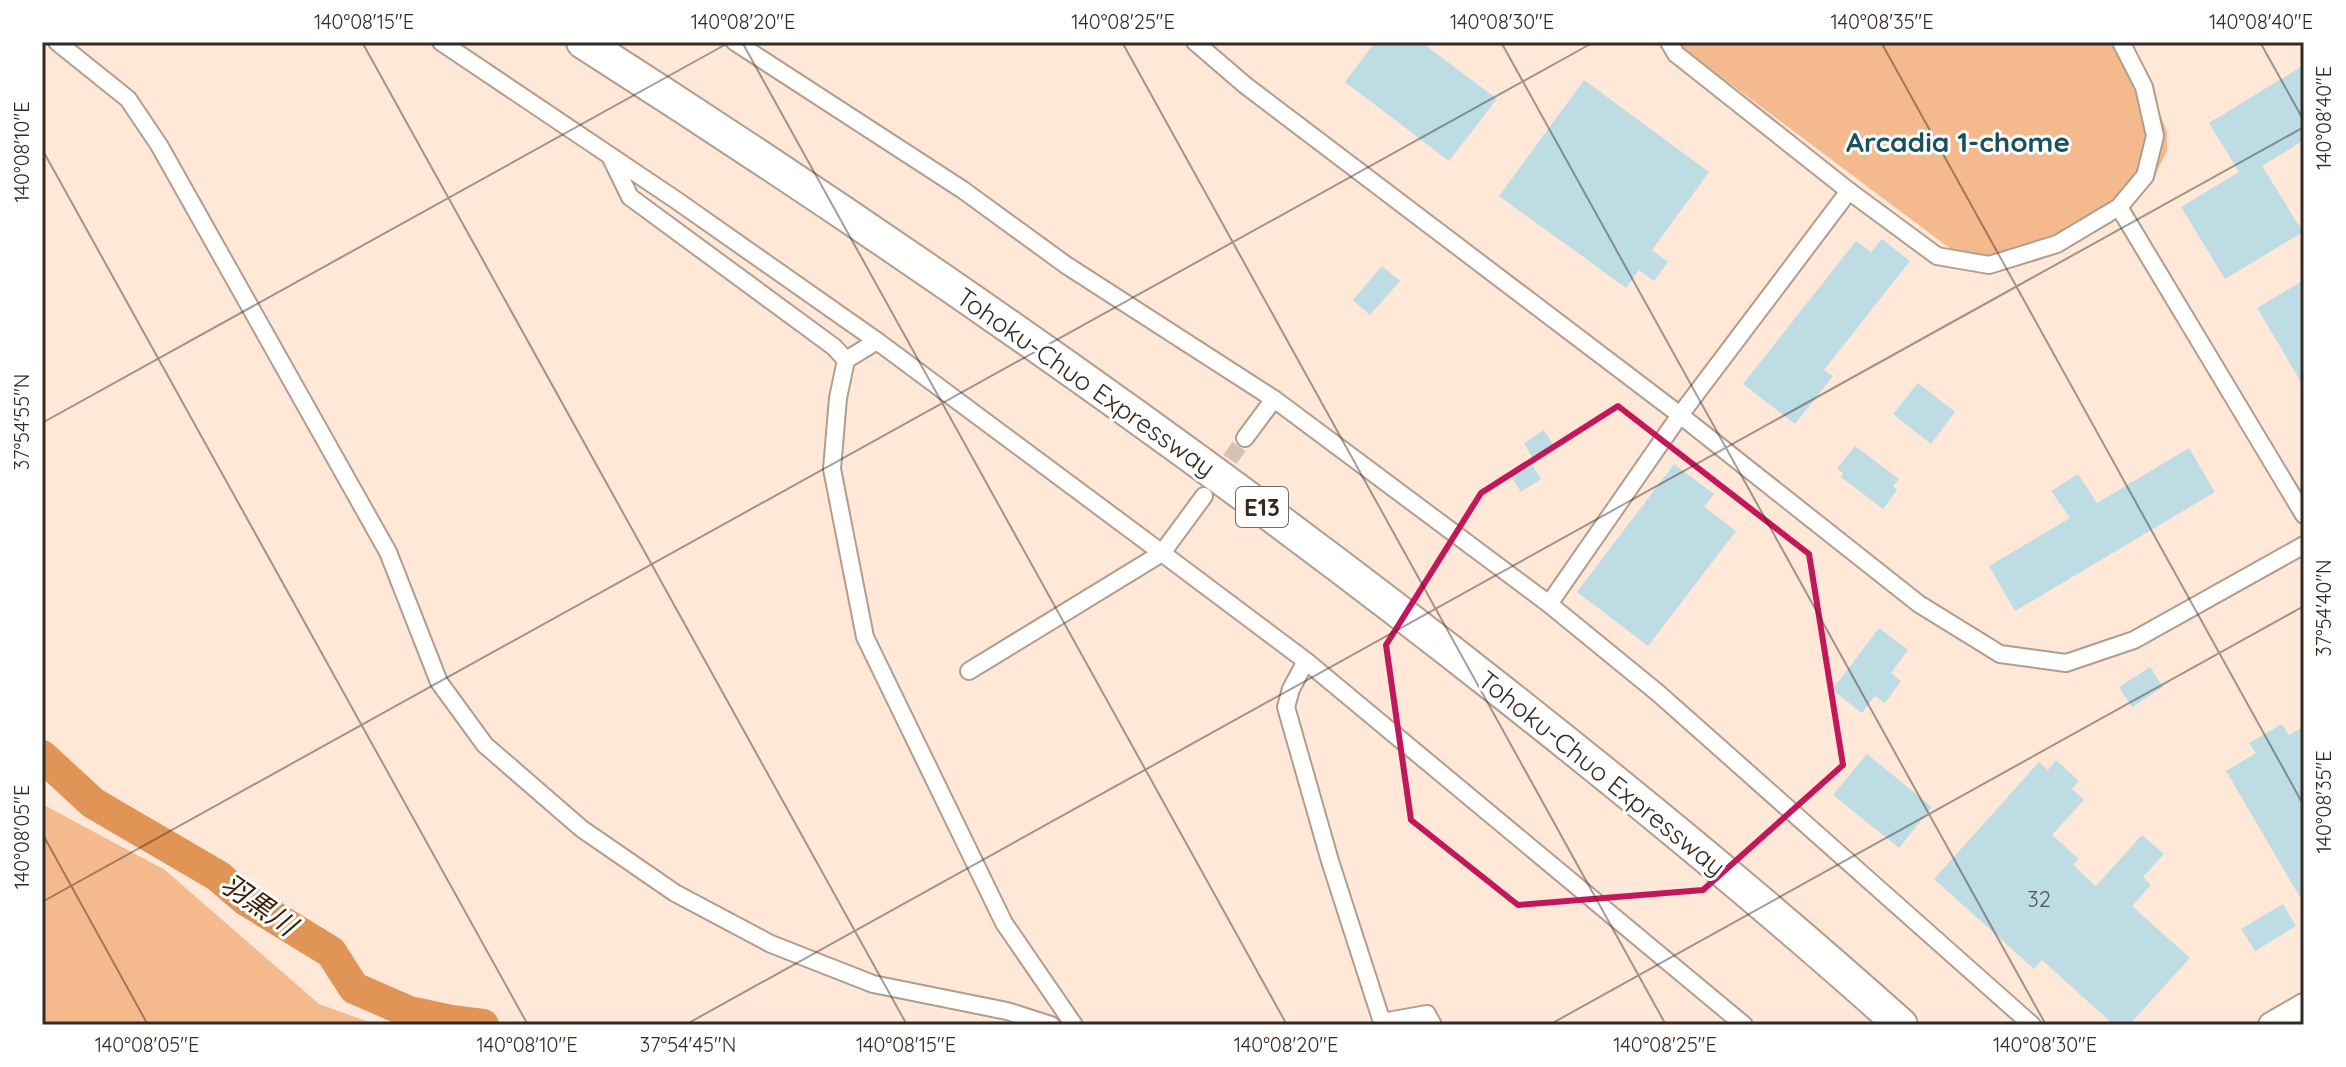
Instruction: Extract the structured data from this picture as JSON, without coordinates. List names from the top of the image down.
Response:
{
  "streets": {
    "highway": ["Tohoku-Chuo Expressway", "E13"]
  },
  "districts": ["Arcadia 1-chome"],
  "water": ["羽黒川"],
  "house_numbers": ["32"],
  "coordinates": [
    "140°08'15\"E",
    "140°08'20\"E",
    "140°08'25\"E",
    "140°08'30\"E",
    "140°08'35\"E",
    "140°08'40\"E",
    "140°08'10\"E",
    "37°54'55\"N",
    "37°54'40\"N",
    "140°08'05\"E",
    "37°54'45\"N"
  ]
}
